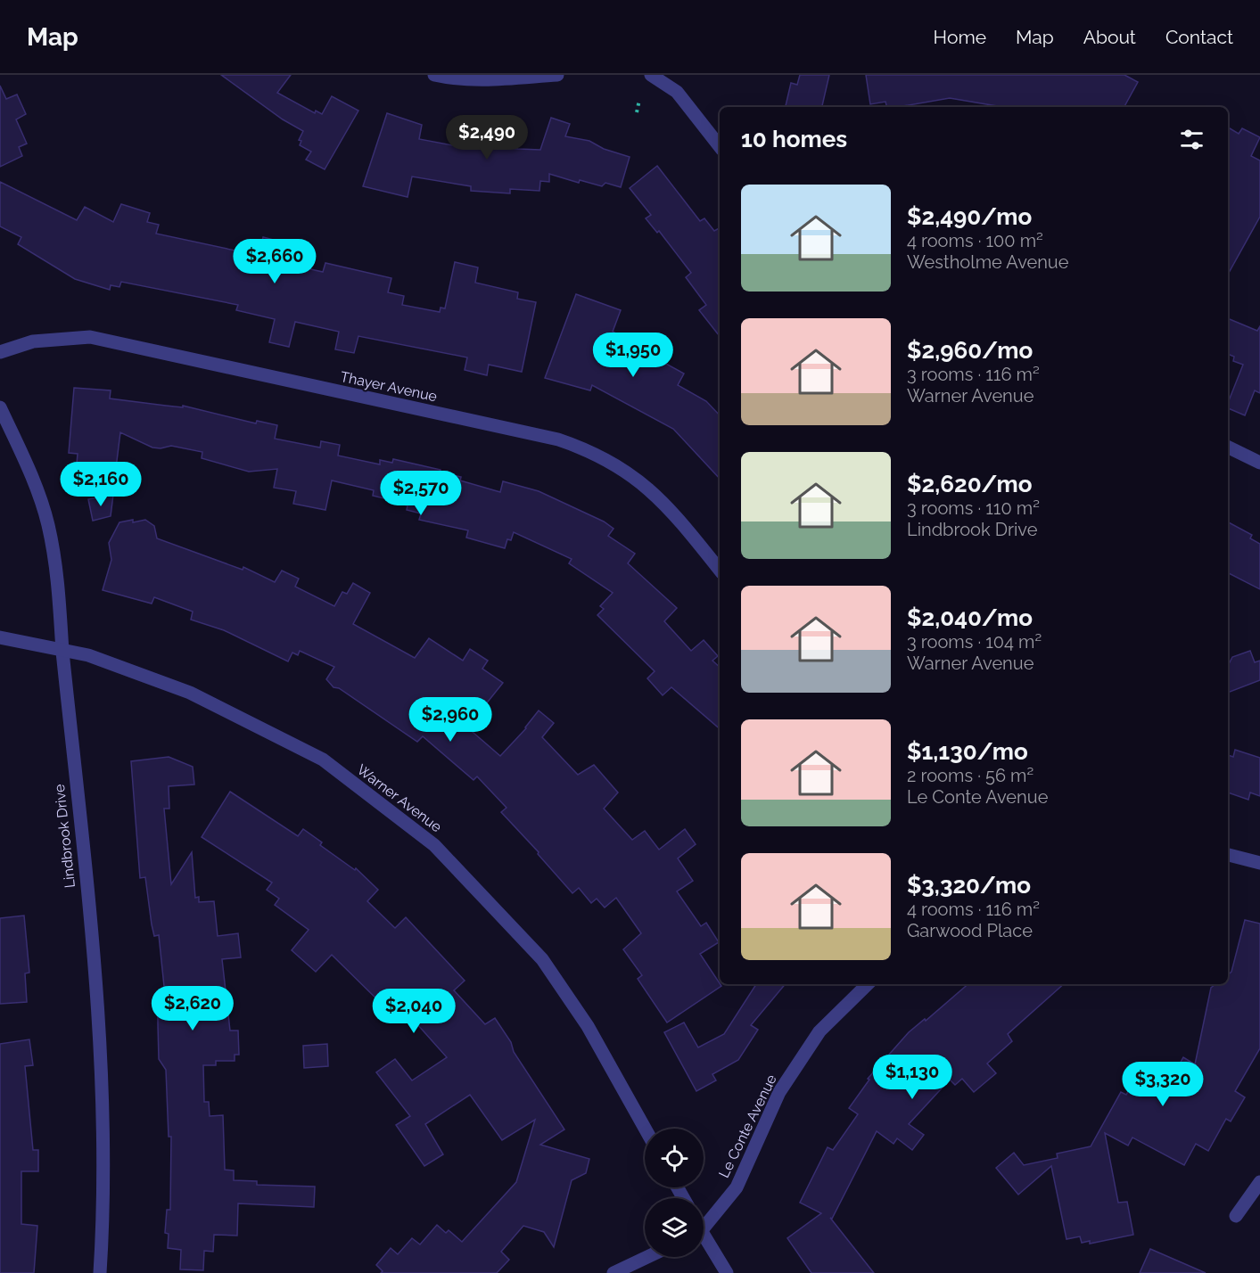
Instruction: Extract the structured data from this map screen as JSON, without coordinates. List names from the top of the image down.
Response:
{
  "streets": {
    "street": [
      "Thayer Avenue",
      "Warner Avenue",
      "Lindbrook Drive",
      "Le Conte Avenue"
    ]
  },
  "crossings": [
    ["Warner Avenue", "Lindbrook Drive"]
  ],
  "page": {
    "header": "Map",
    "nav": [
      "Home",
      "Map",
      "About",
      "Contact"
    ],
    "heading": "10 homes",
    "price": [
      "$2,490",
      "$2,660",
      "$1,950",
      "$2,160",
      "$2,570",
      "$2,960",
      "$2,620",
      "$2,040",
      "$1,130",
      "$3,320"
    ],
    "list": [
      {
        "name": "$2,490/mo",
        "note": "4 rooms · 100 m² · Westholme Avenue"
      },
      {
        "name": "$2,960/mo",
        "note": "3 rooms · 116 m² · Warner Avenue"
      },
      {
        "name": "$2,620/mo",
        "note": "3 rooms · 110 m² · Lindbrook Drive"
      },
      {
        "name": "$2,040/mo",
        "note": "3 rooms · 104 m² · Warner Avenue"
      },
      {
        "name": "$1,130/mo",
        "note": "2 rooms · 56 m² · Le Conte Avenue"
      },
      {
        "name": "$3,320/mo",
        "note": "4 rooms · 116 m² · Garwood Place"
      }
    ]
  }
}
